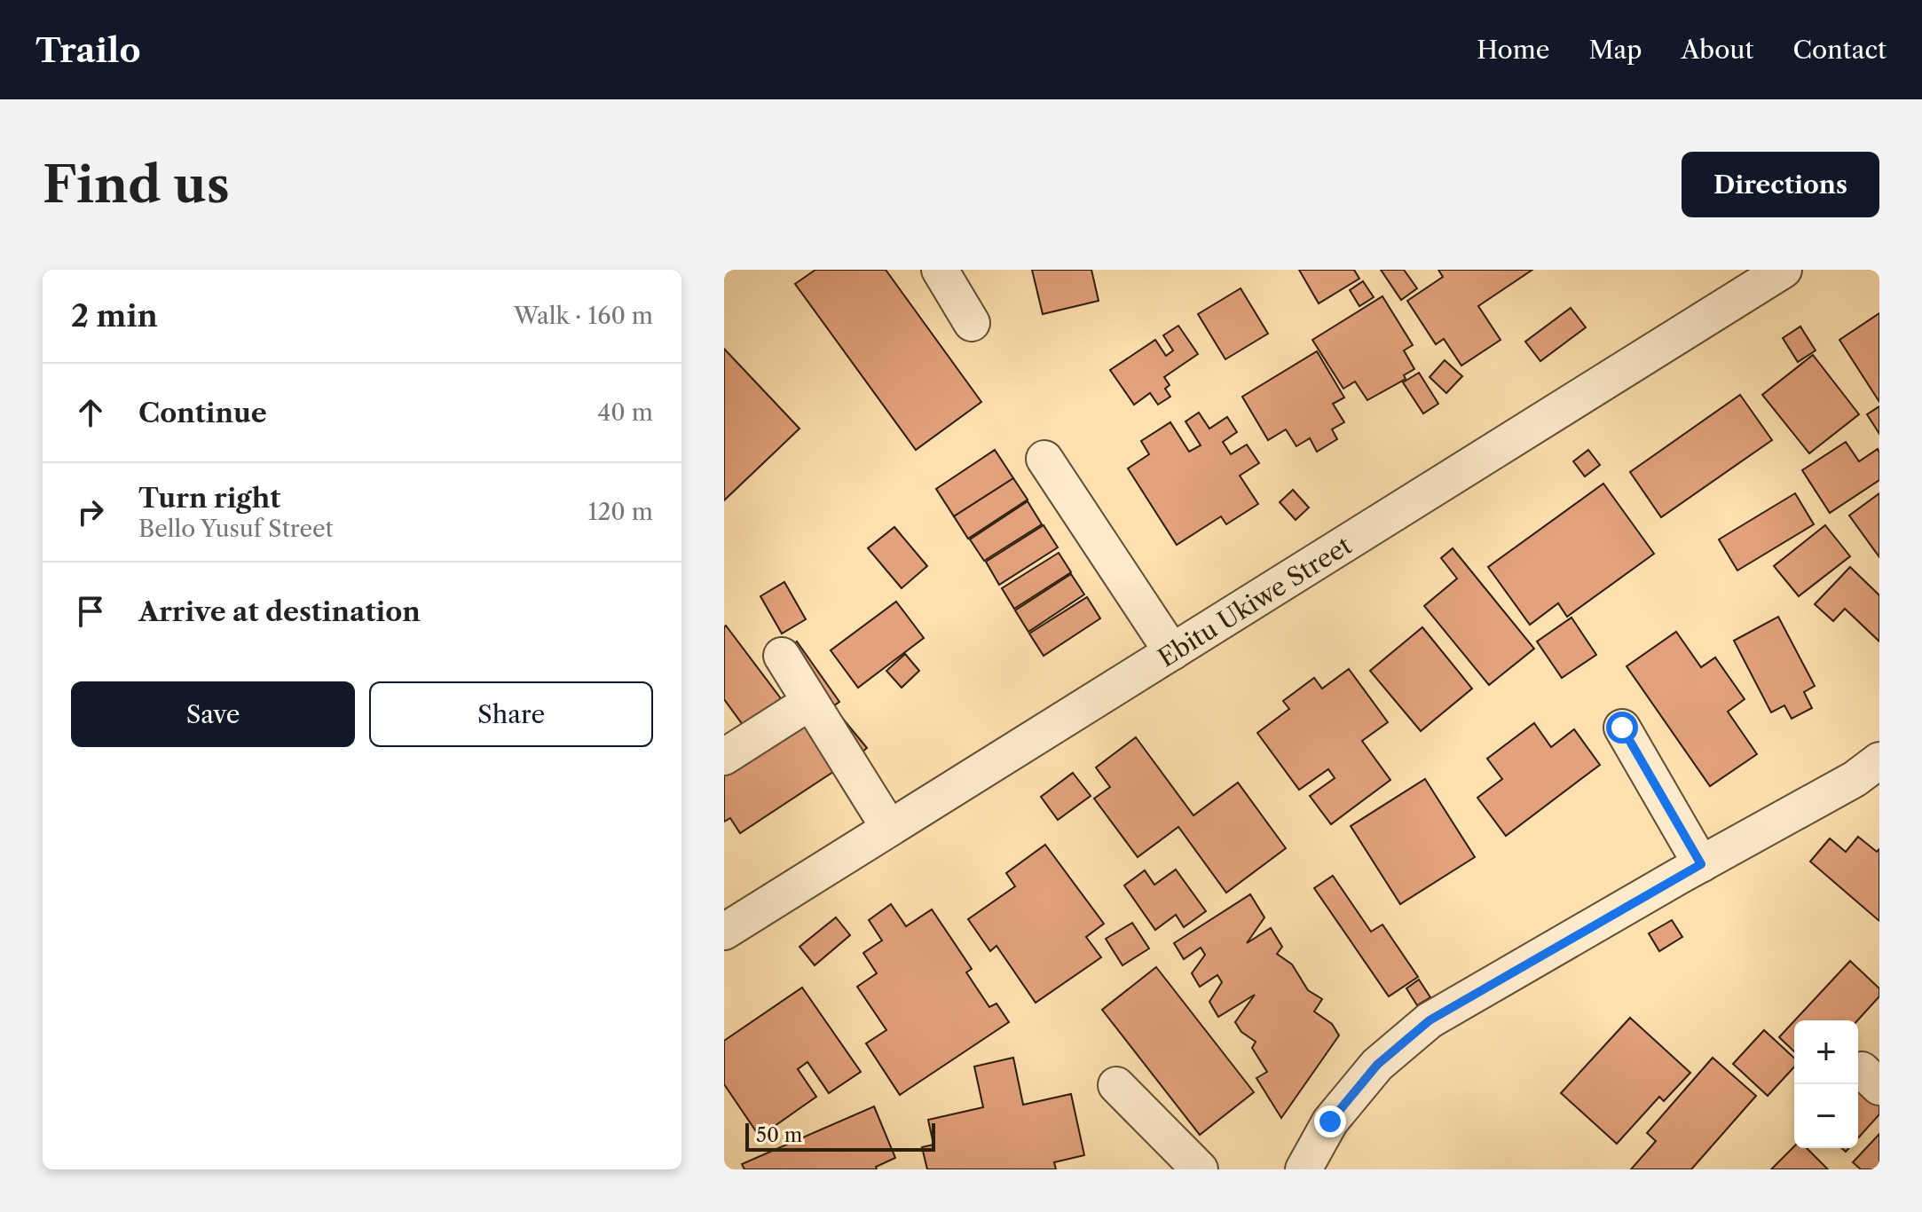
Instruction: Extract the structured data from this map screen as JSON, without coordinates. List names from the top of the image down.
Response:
{
  "streets": {
    "street": ["Ebitu Ukiwe Street"]
  },
  "scale_bar": "50 m",
  "page": {
    "header": "Trailo",
    "nav": [
      "Home",
      "Map",
      "About",
      "Contact"
    ],
    "buttons": [
      "Directions",
      ["Save", "Share"]
    ],
    "title": "Find us",
    "heading": ["2 min", "Walk · 160 m"],
    "list": [
      ["Continue", "40 m"],
      ["Turn right", "Bello Yusuf Street", "120 m"],
      "Arrive at destination"
    ],
    "map_buttons": ["+", "−"],
    "scale": "50 m"
  }
}
